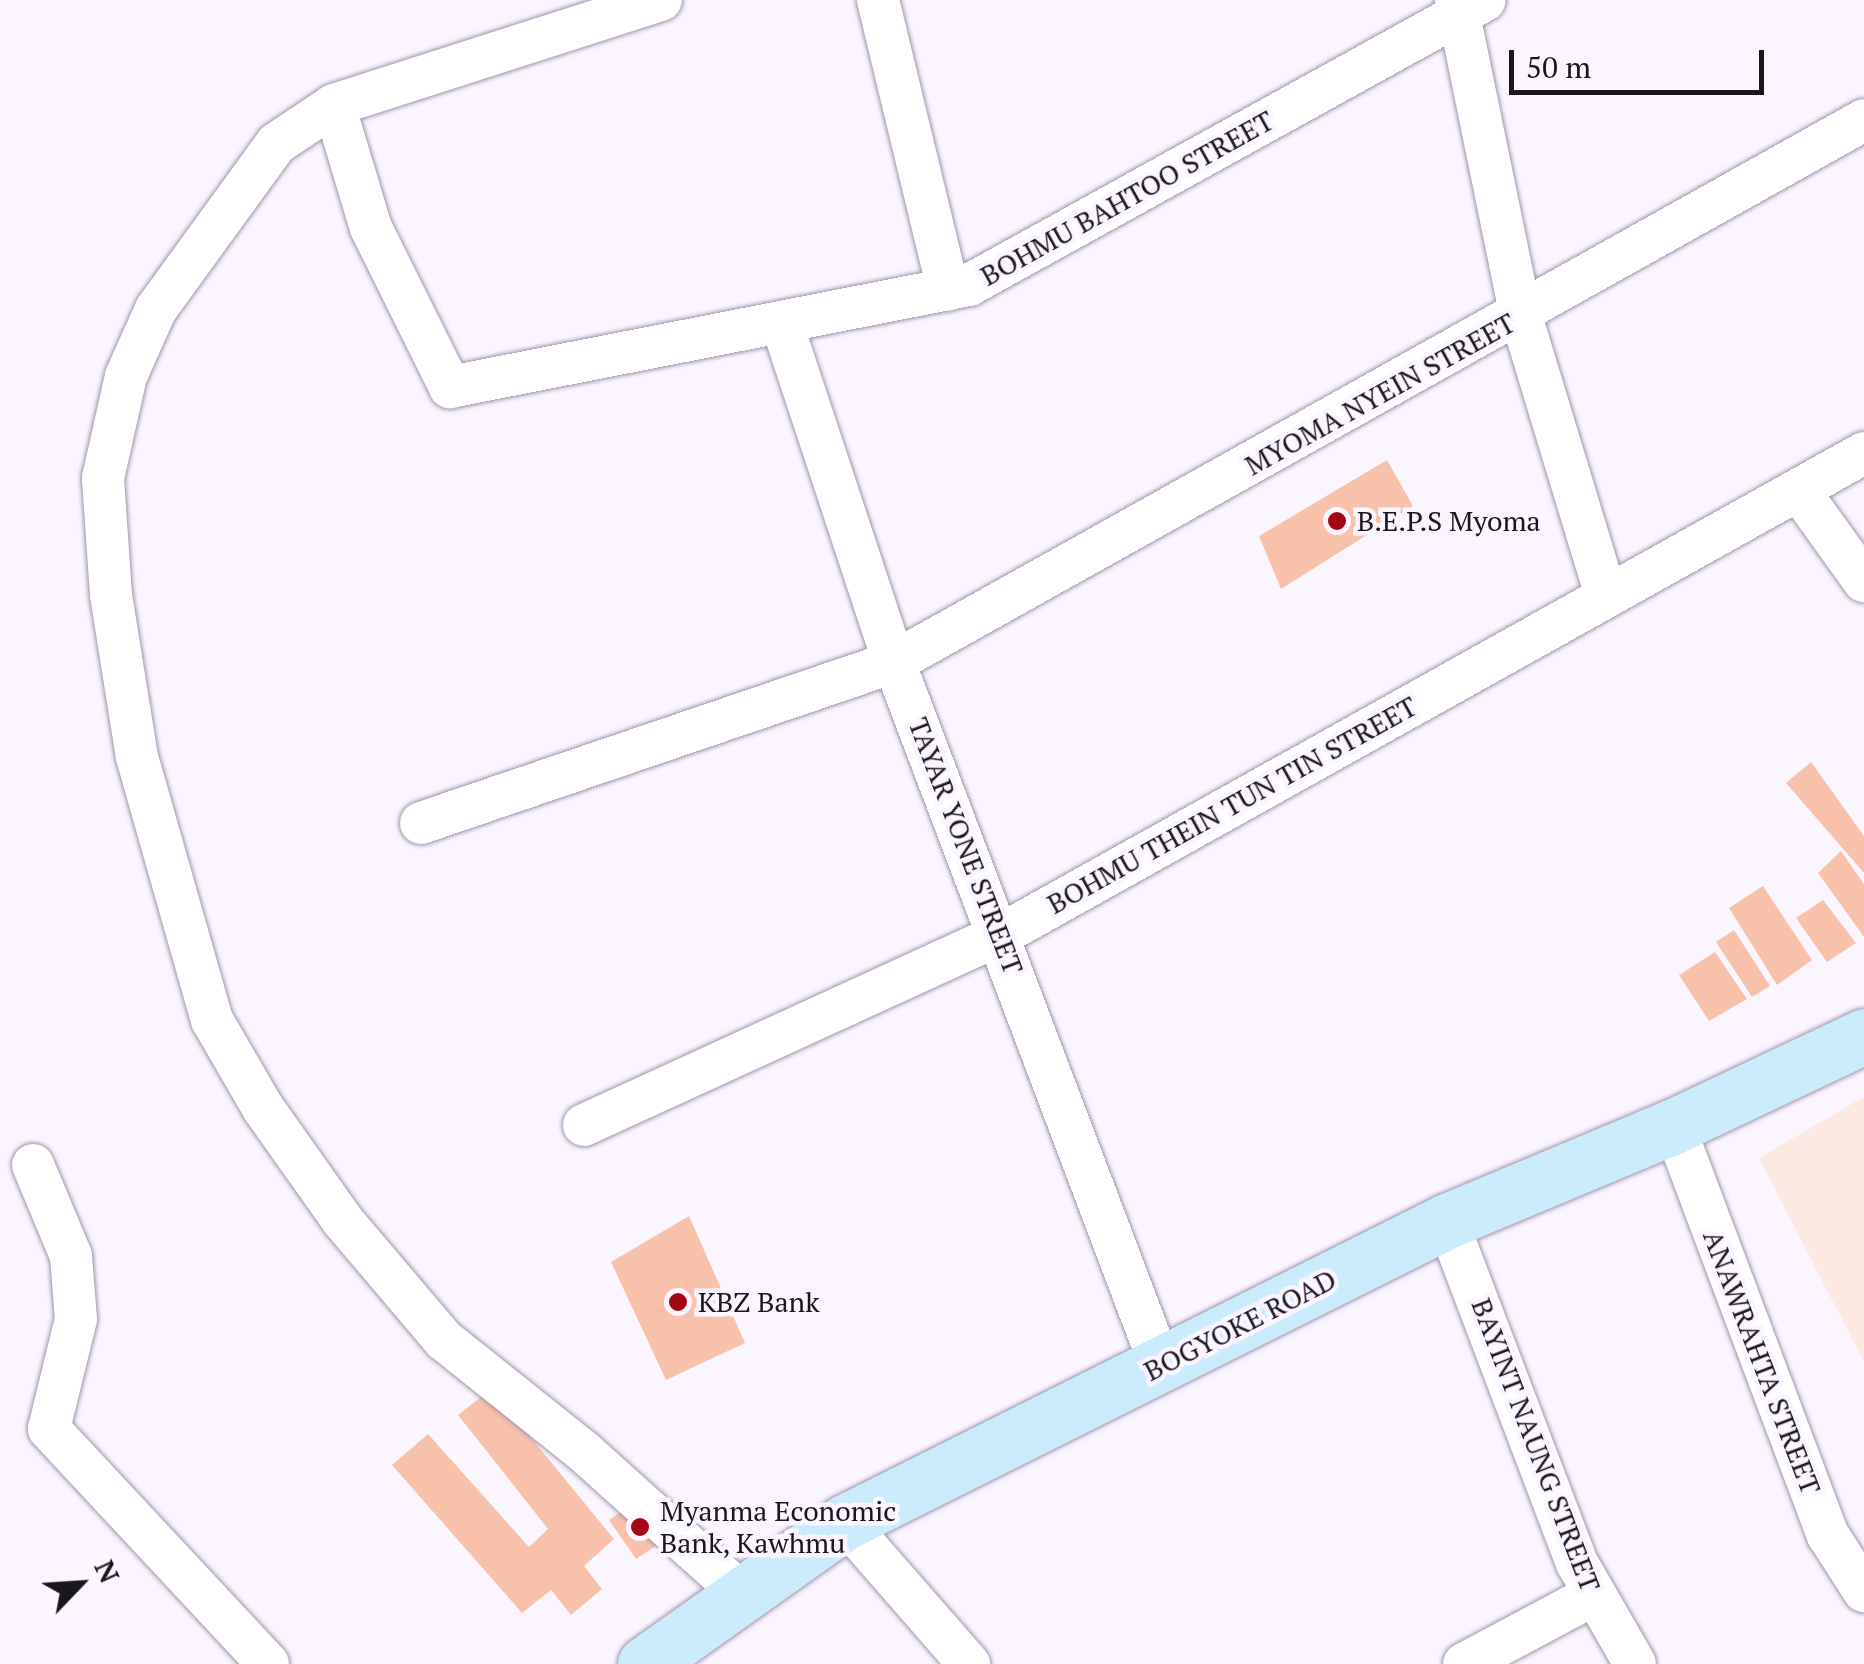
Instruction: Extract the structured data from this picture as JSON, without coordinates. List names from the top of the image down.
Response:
{
  "streets": {
    "main road": ["BOGYOKE ROAD"],
    "street": [
      "BOHMU BAHTOO STREET",
      "MYOMA NYEIN STREET",
      "BOHMU THEIN TUN TIN STREET",
      "TAYAR YONE STREET",
      "ANAWRAHTA STREET",
      "BAYINT NAUNG STREET"
    ]
  },
  "crossings": [
    ["BOHMU BAHTOO STREET", "TAYAR YONE STREET"],
    ["MYOMA NYEIN STREET", "TAYAR YONE STREET"],
    ["BOHMU THEIN TUN TIN STREET", "TAYAR YONE STREET"],
    ["TAYAR YONE STREET", "BOGYOKE ROAD"],
    ["BOGYOKE ROAD", "ANAWRAHTA STREET"],
    ["BOGYOKE ROAD", "BAYINT NAUNG STREET"]
  ],
  "places": ["B.E.P.S Myoma", "KBZ Bank", "Myanma Economic Bank, Kawhmu"],
  "scale_bar": "50 m",
  "north": "top right"
}
